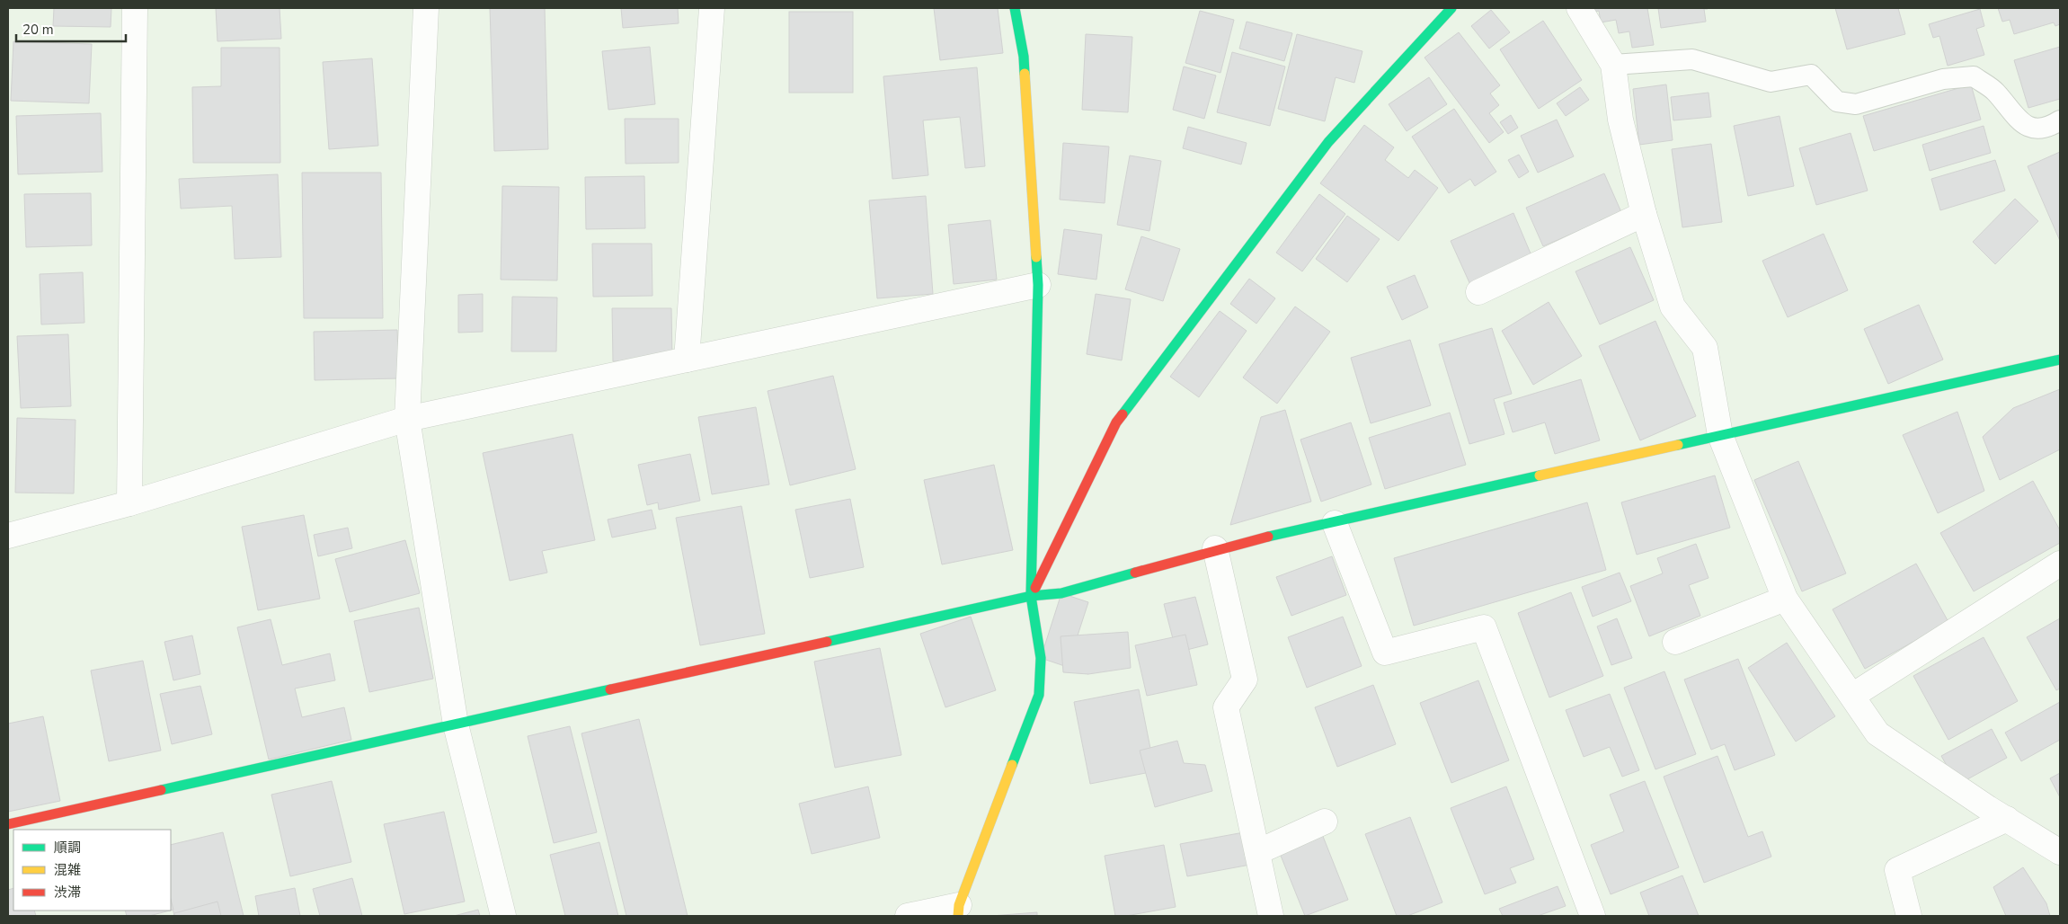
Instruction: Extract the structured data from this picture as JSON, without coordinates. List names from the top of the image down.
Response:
{
  "legend": ["順調", "混雑", "渋滞"],
  "scale_bar": "20 m"
}
